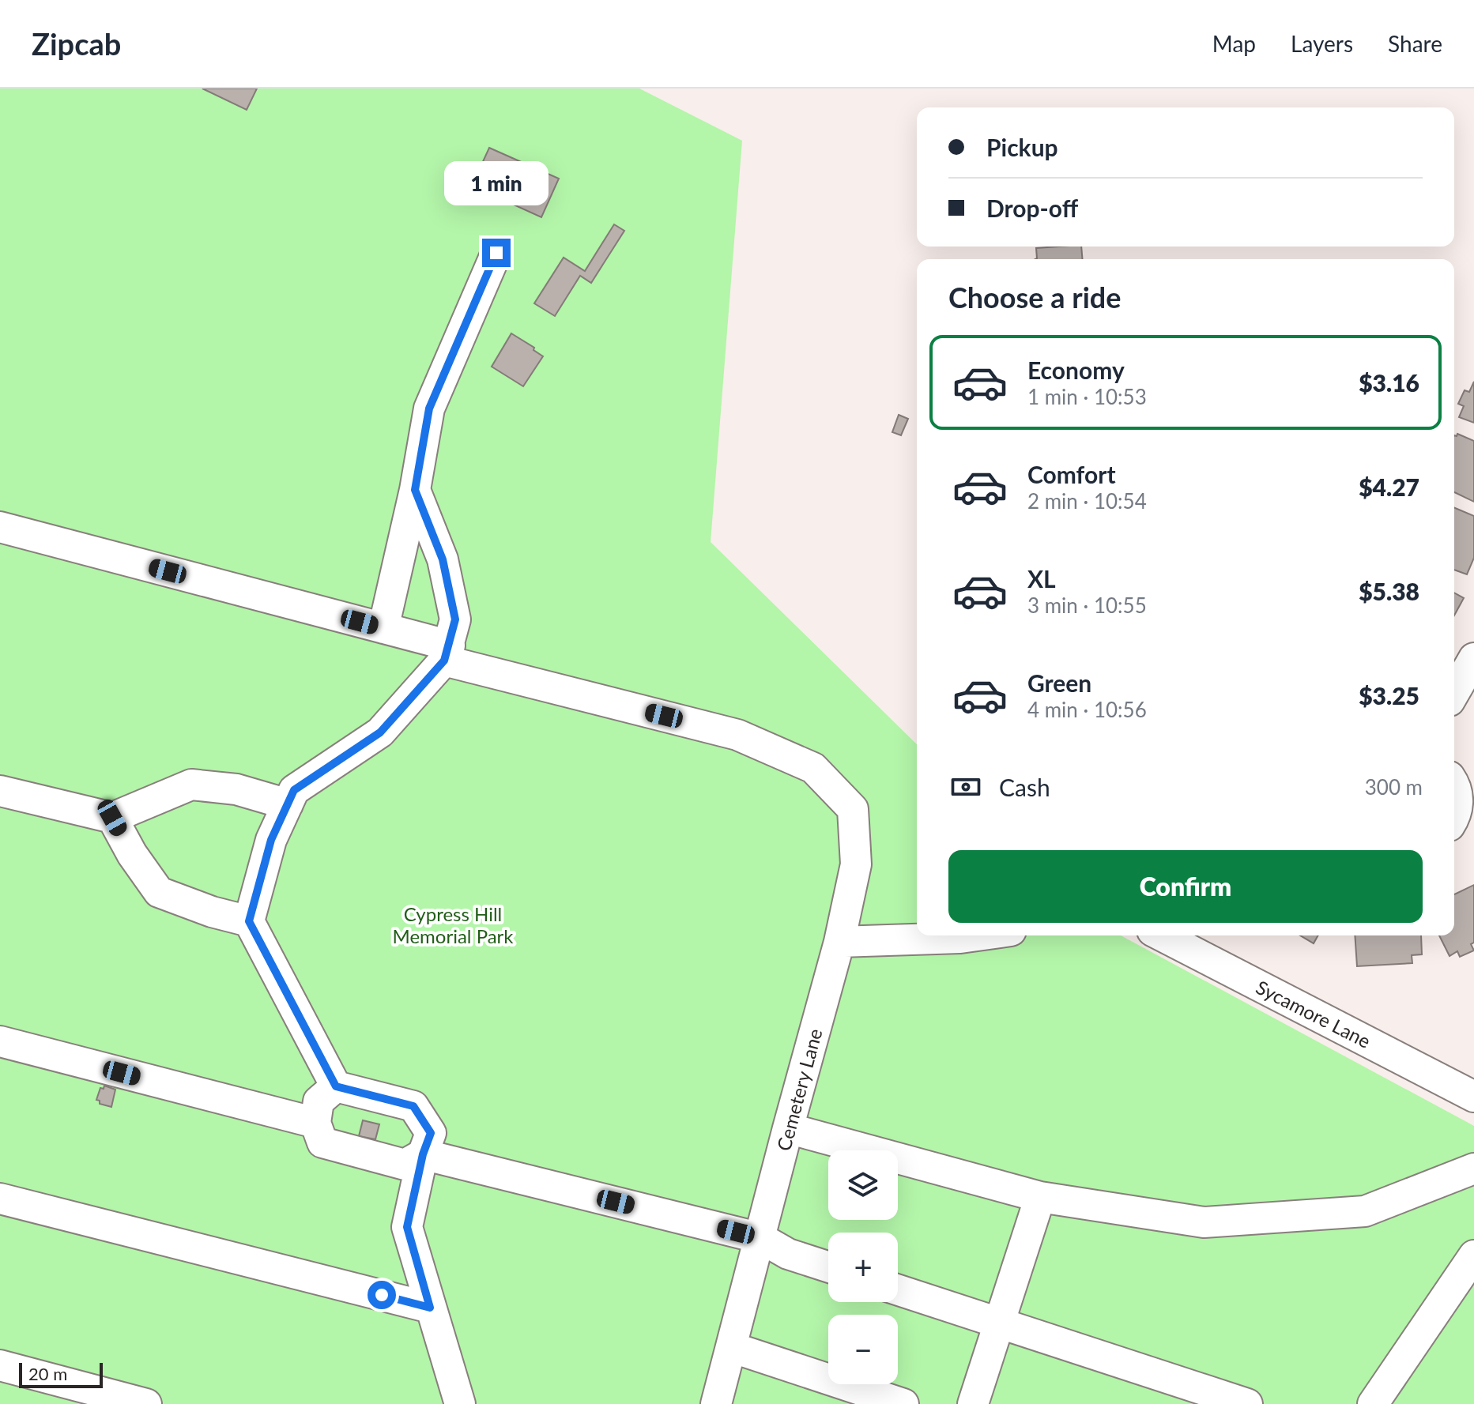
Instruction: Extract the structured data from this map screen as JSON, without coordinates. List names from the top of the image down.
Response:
{
  "streets": {
    "street": ["Sycamore Lane", "Cemetery Lane"]
  },
  "parks": ["Cypress Hill Memorial Park"],
  "scale_bar": "20 m",
  "page": {
    "header": "Zipcab",
    "nav": ["Map", "Layers", "Share"],
    "banner": ["Pickup", "Drop-off"],
    "bubble": "1 min",
    "heading": "Choose a ride",
    "list": [
      {
        "name": "Economy",
        "note": "1 min · 10:53",
        "value": "$3.16"
      },
      {
        "name": "Comfort",
        "note": "2 min · 10:54",
        "value": "$4.27"
      },
      {
        "name": "XL",
        "note": "3 min · 10:55",
        "value": "$5.38"
      },
      {
        "name": "Green",
        "note": "4 min · 10:56",
        "value": "$3.25"
      }
    ],
    "pay": ["Cash", "300 m"],
    "buttons": "Confirm",
    "map_buttons": ["+", "−"],
    "scale": "20 m"
  }
}
